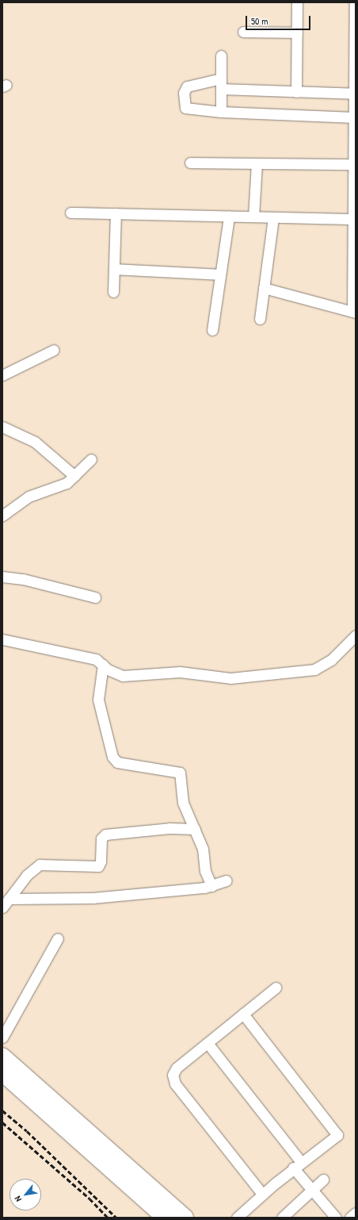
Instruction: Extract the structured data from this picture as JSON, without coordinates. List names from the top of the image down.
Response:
{
  "scale_bar": "50 m",
  "north": "bottom left"
}
